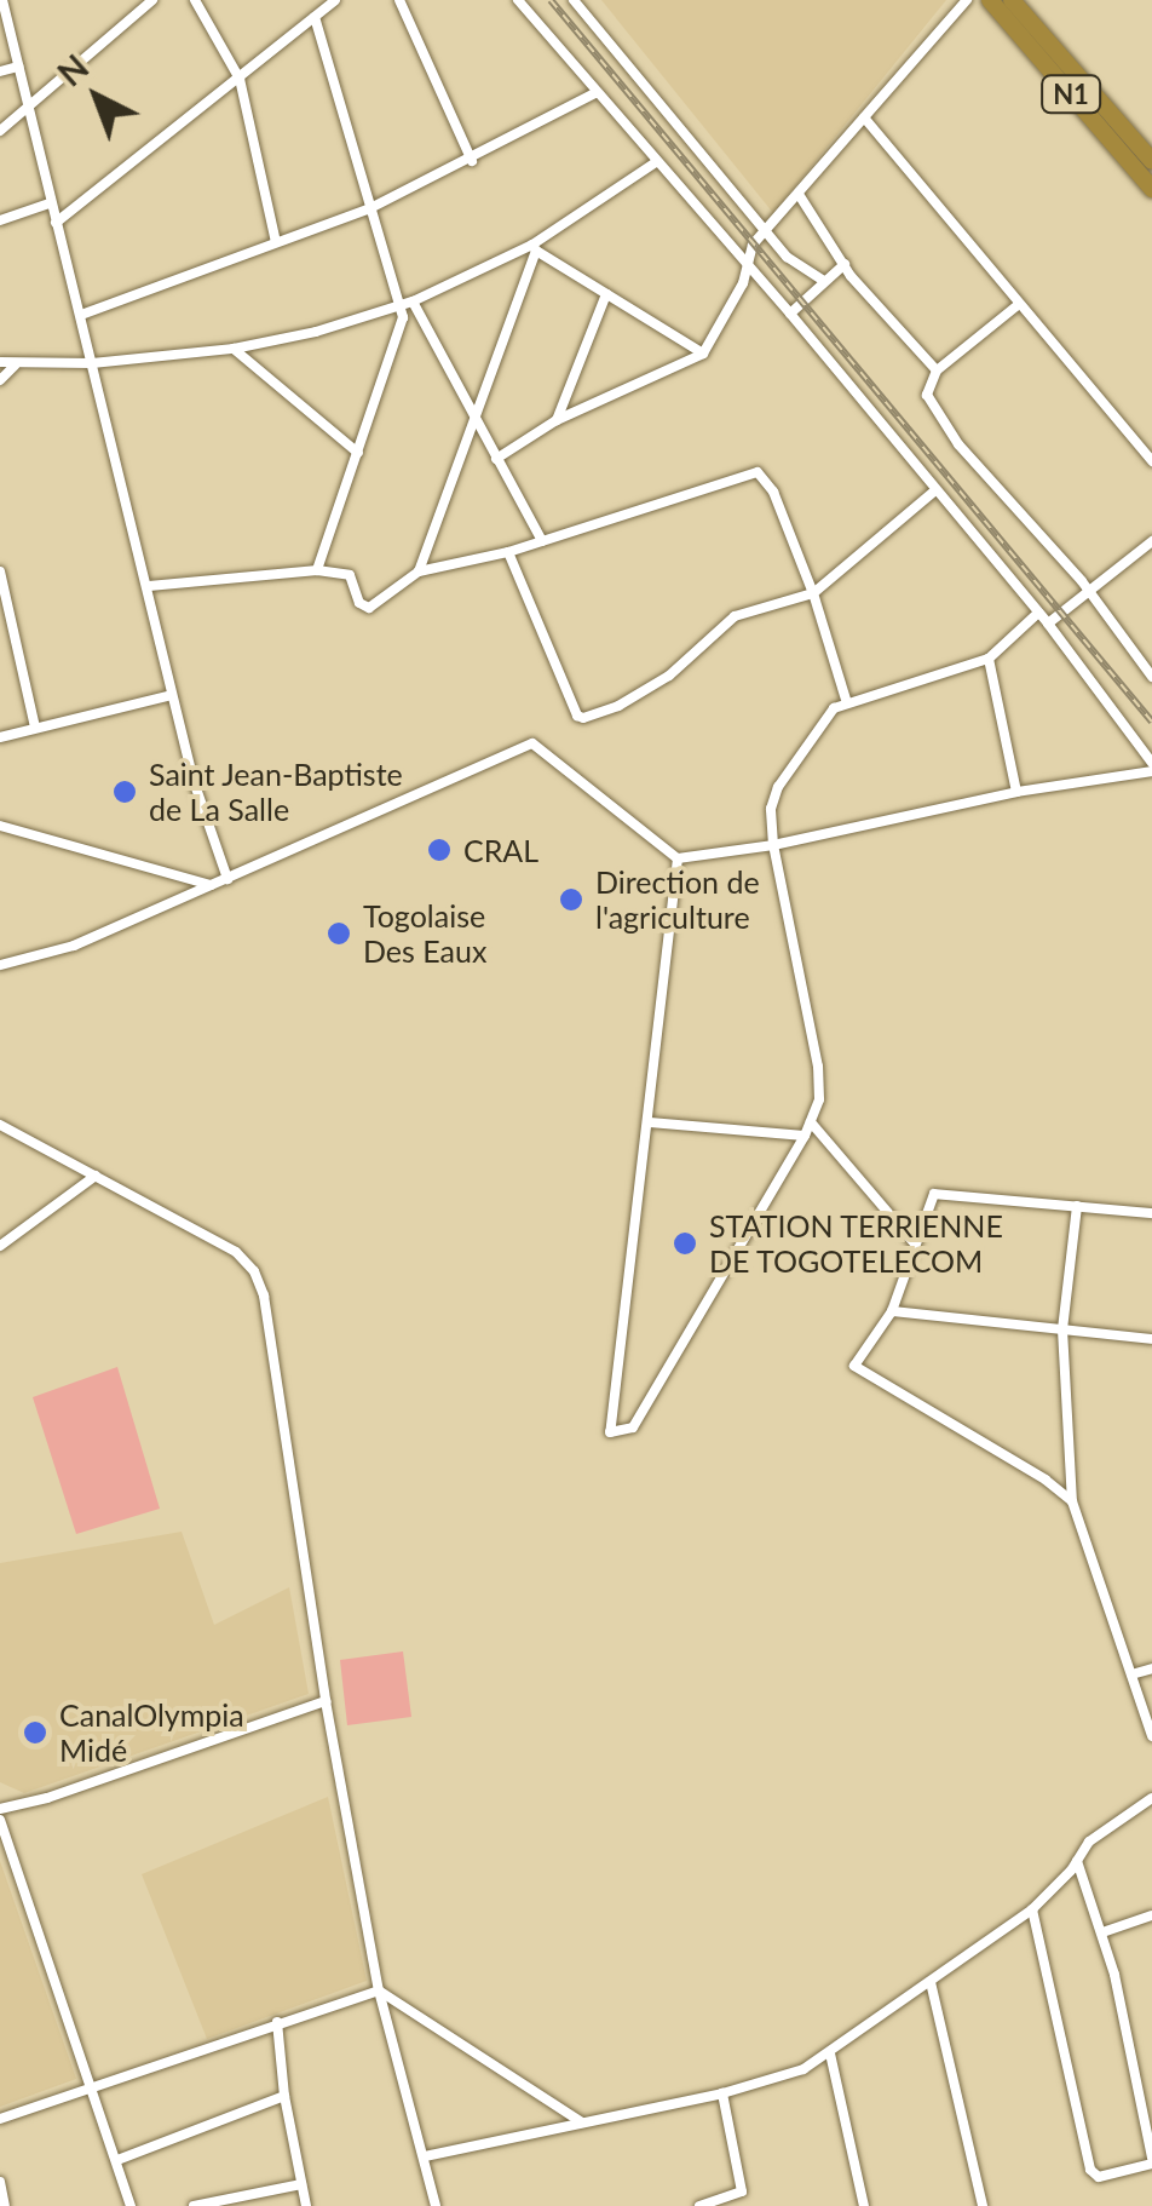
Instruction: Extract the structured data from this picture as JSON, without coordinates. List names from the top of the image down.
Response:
{
  "streets": {
    "highway": ["N1"]
  },
  "places": [
    "Saint Jean-Baptiste de La Salle",
    "CRAL",
    "Direction de l'agriculture",
    "Togolaise Des Eaux",
    "STATION TERRIENNE DE TOGOTELECOM",
    "CanalOlympia Midé"
  ],
  "north": "top left"
}
